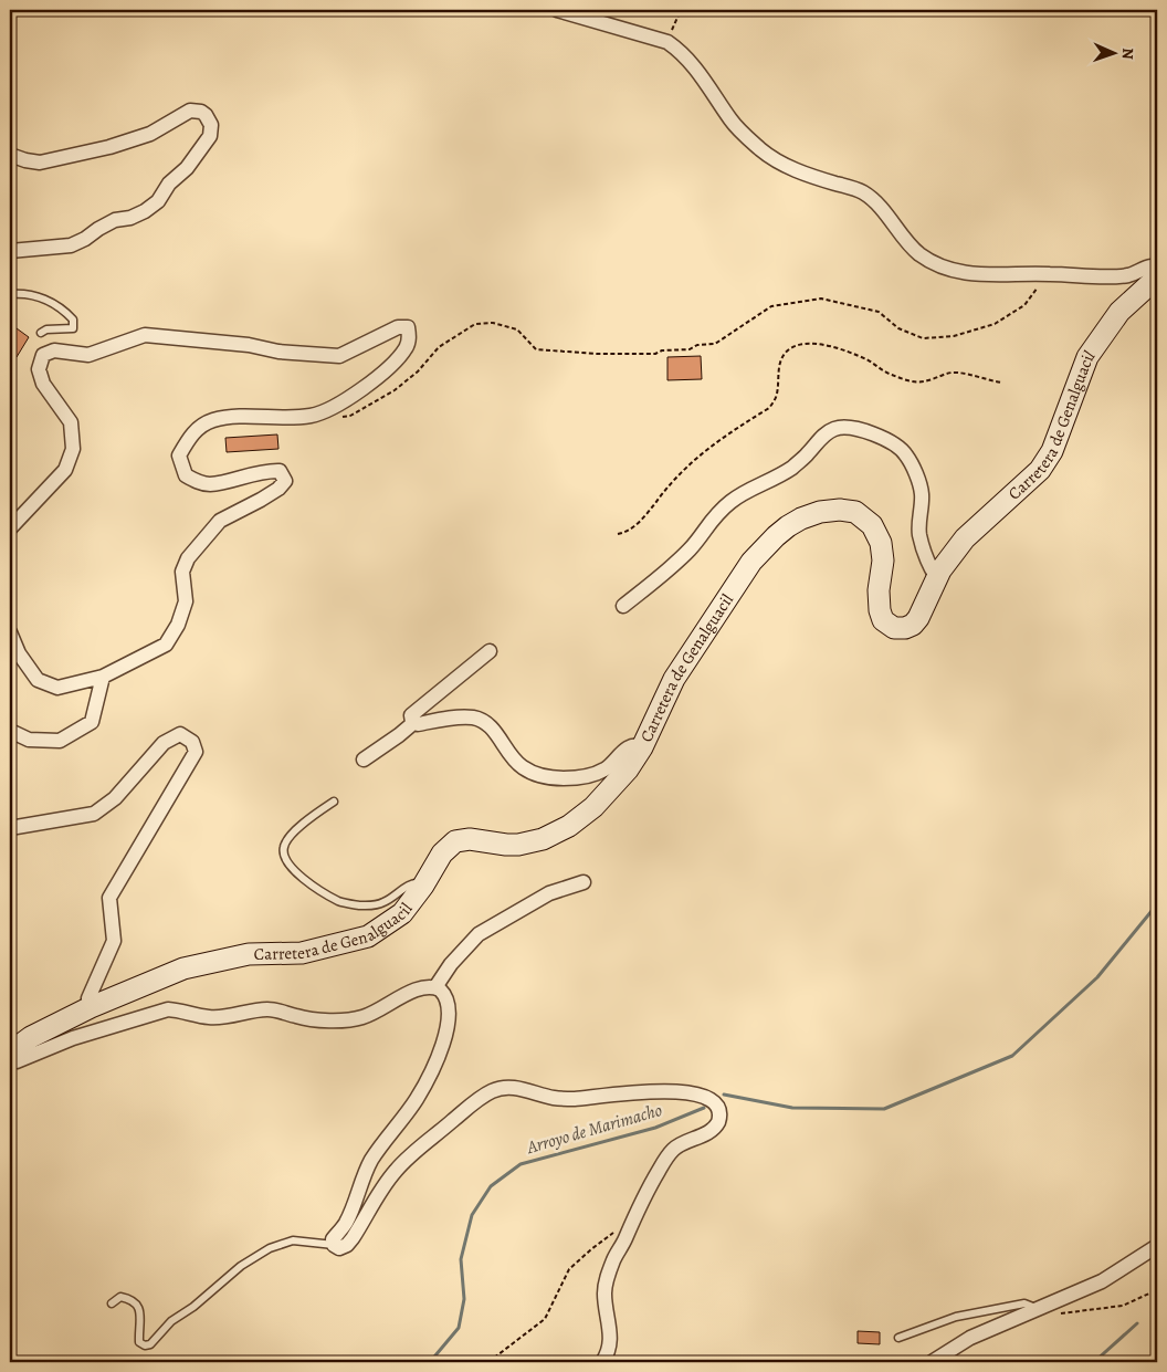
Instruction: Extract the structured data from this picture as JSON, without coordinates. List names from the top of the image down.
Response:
{
  "streets": {
    "street": ["Carretera de Genalguacil"]
  },
  "water": ["Arroyo de Marimacho"],
  "north": "right"
}
